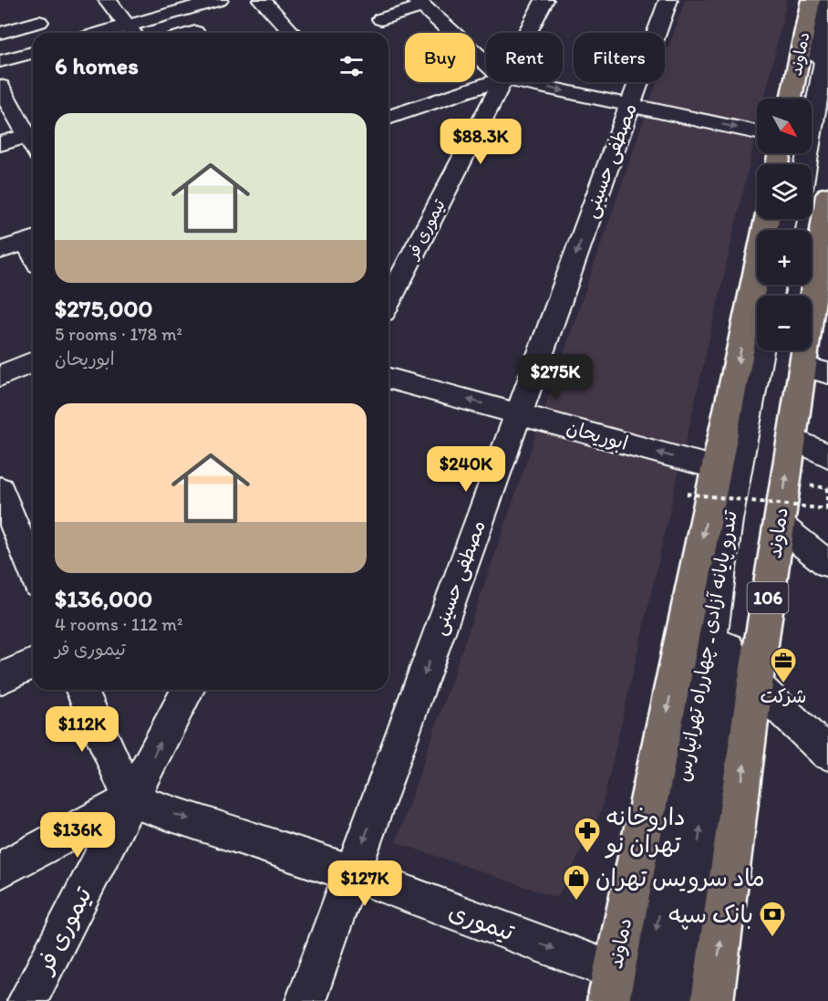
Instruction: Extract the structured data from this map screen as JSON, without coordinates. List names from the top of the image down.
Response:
{
  "streets": {
    "main road": ["دماوند", "106"],
    "street": [
      "مصطفی حسینی",
      "تیموری فر",
      "ابوریحان",
      "تندرو پایانه آزادی ـ چهارراه تهرانپارس",
      "تیموری"
    ]
  },
  "crossings": [
    ["دماوند", "ابوریحان"],
    ["دماوند", "تیموری"],
    ["مصطفی حسینی", "ابوریحان"],
    ["مصطفی حسینی", "تیموری"],
    ["تیموری فر", "تیموری"]
  ],
  "one_way": ["مصطفی حسینی", "ابوریحان", "تیموری"],
  "places": {
    "office": ["شرکت"],
    "pharmacy": ["داروخانه تهران نو"],
    "shop": ["ماد سرویس تهران"],
    "bank": ["بانک سپه"]
  },
  "north": "bottom right",
  "page": {
    "chip": ["Buy", "Rent", "Filters"],
    "heading": "6 homes",
    "map_buttons": ["+", "−"],
    "list": [
      {
        "name": "$275,000",
        "note": "5 rooms · 178 m² · ابوریحان"
      },
      {
        "name": "$136,000",
        "note": "4 rooms · 112 m² · تیموری فر"
      }
    ],
    "price": [
      "$88.3K",
      "$275K",
      "$240K",
      "$112K",
      "$136K",
      "$127K"
    ]
  }
}
